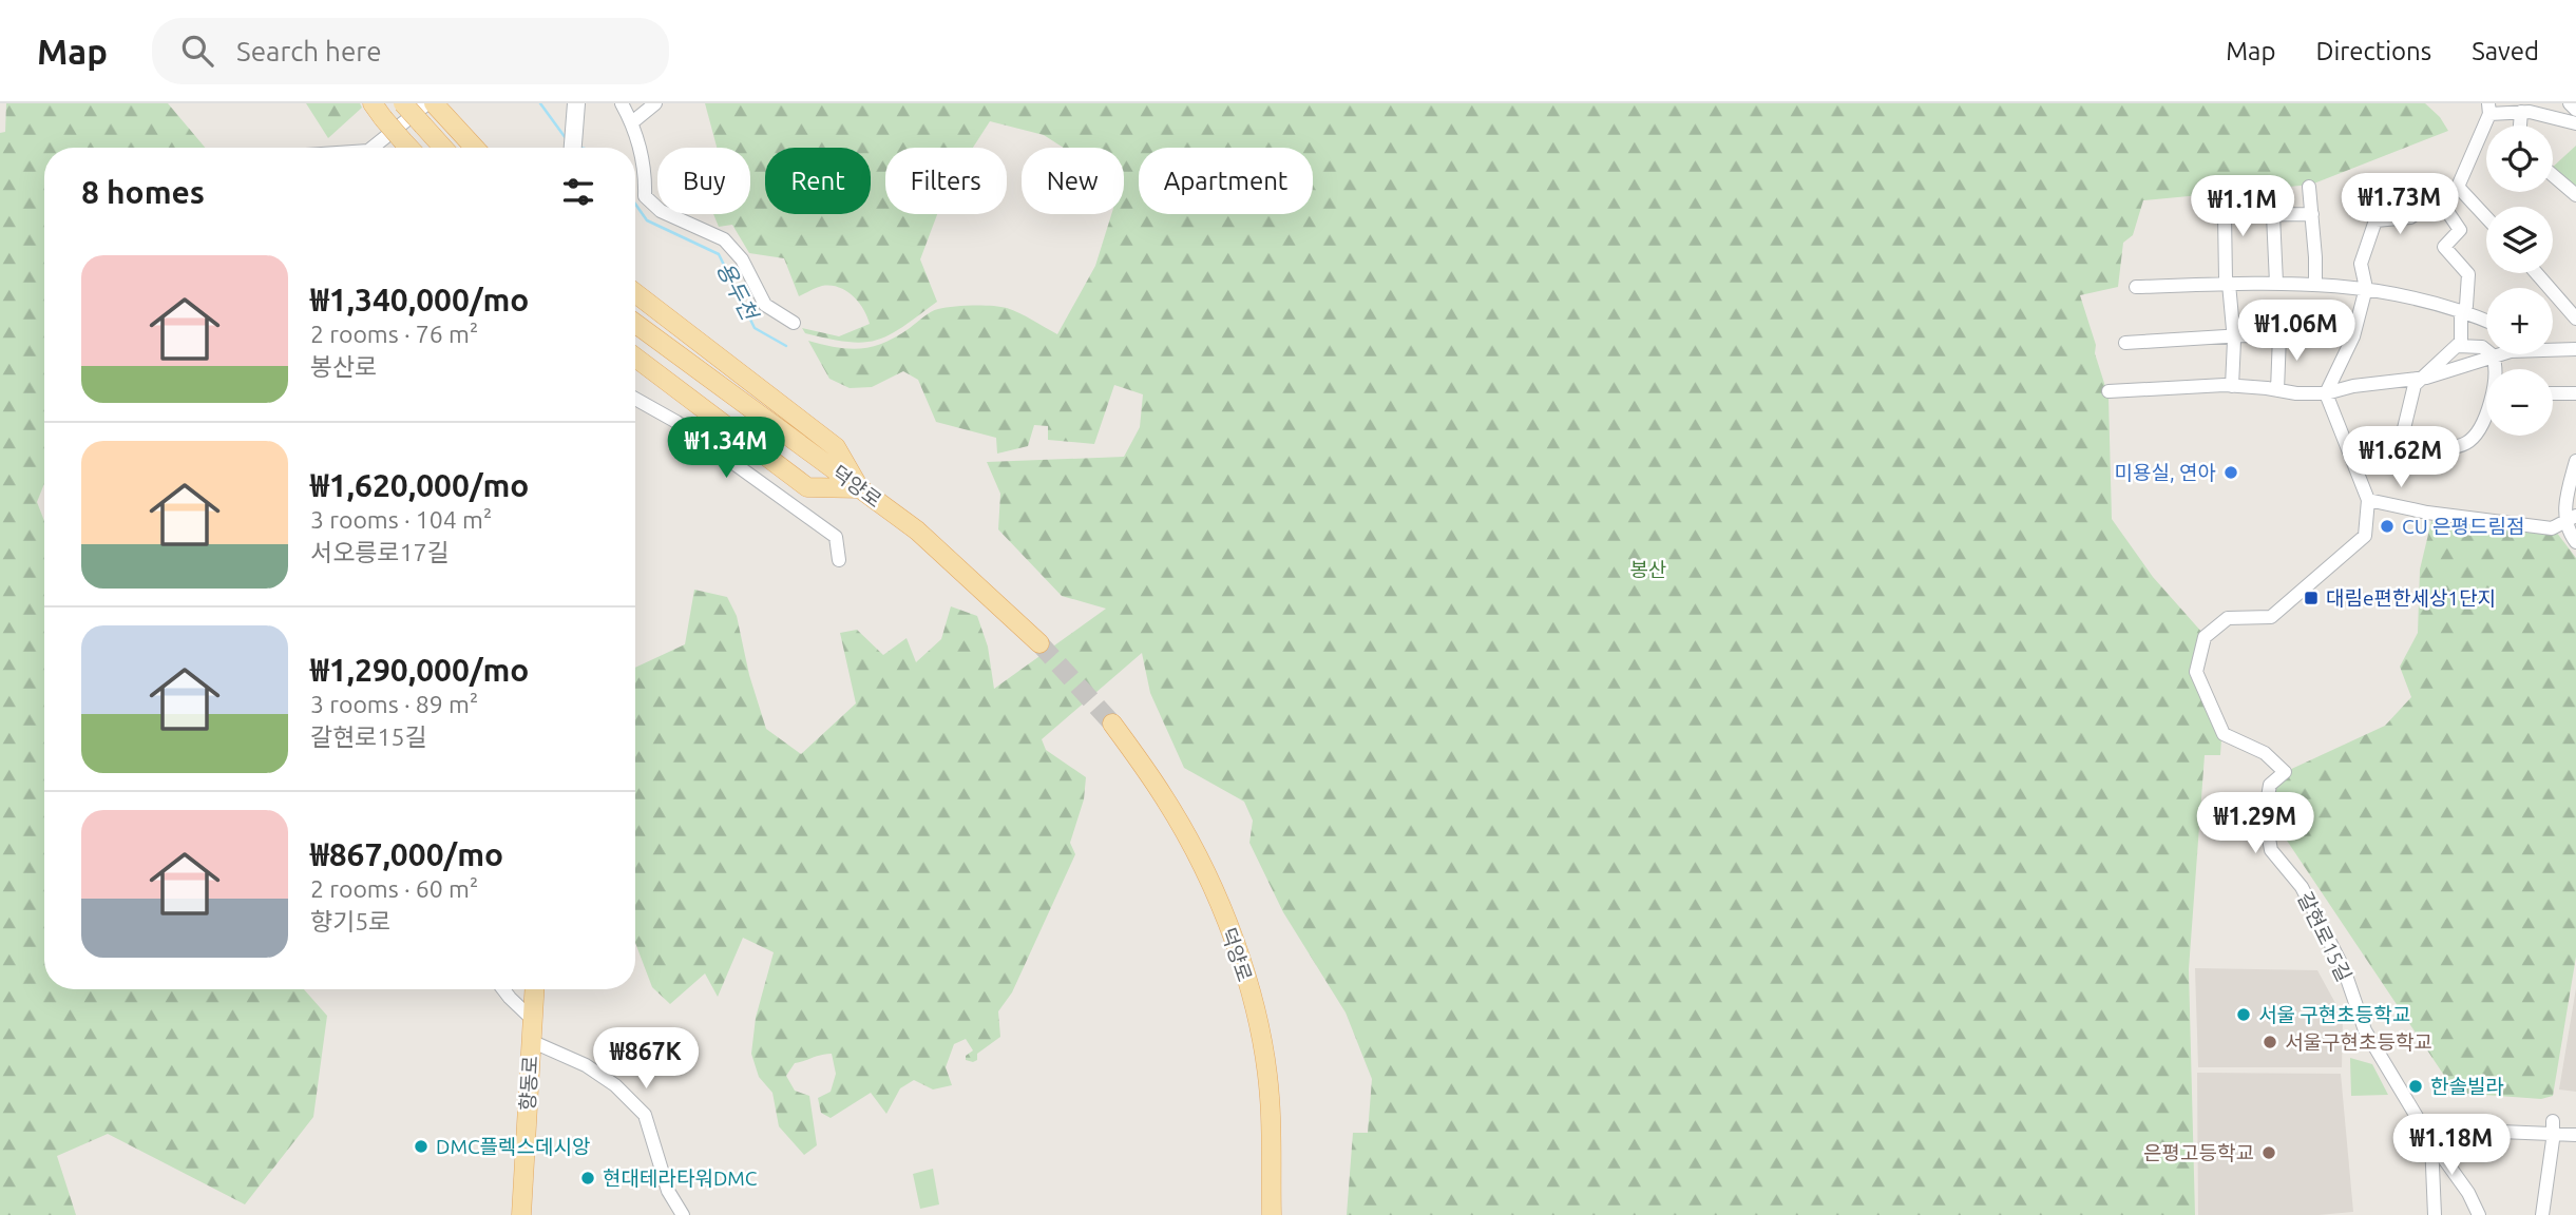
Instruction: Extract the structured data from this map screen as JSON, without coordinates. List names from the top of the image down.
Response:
{
  "streets": {
    "main road": ["덕양로", "향동로"],
    "street": ["갈현로15길"]
  },
  "water": ["용두천"],
  "parks": ["봉산"],
  "places": {
    "other": [
      "미용실, 연아",
      "CU 은평드림점",
      "서울 구현초등학교",
      "서울구현초등학교",
      "한솔빌라",
      "DMC플렉스데시앙",
      "은평고등학교",
      "현대테라타워DMC"
    ],
    "transit": ["대림e편한세상1단지"]
  },
  "page": {
    "header": "Map",
    "search": "Search here",
    "nav": ["Map", "Directions", "Saved"],
    "map_buttons": ["+", "−"],
    "chip": [
      "Buy",
      "Rent",
      "Filters",
      "New",
      "Apartment"
    ],
    "heading": "8 homes",
    "price": [
      "₩1.73M",
      "₩1.1M",
      "₩1.06M",
      "₩1.34M",
      "₩1.62M",
      "₩1.29M",
      "₩867K",
      "₩1.18M"
    ],
    "list": [
      {
        "name": "₩1,340,000/mo",
        "note": "2 rooms · 76 m² · 봉산로"
      },
      {
        "name": "₩1,620,000/mo",
        "note": "3 rooms · 104 m² · 서오릉로17길"
      },
      {
        "name": "₩1,290,000/mo",
        "note": "3 rooms · 89 m² · 갈현로15길"
      },
      {
        "name": "₩867,000/mo",
        "note": "2 rooms · 60 m² · 향기5로"
      }
    ]
  }
}
